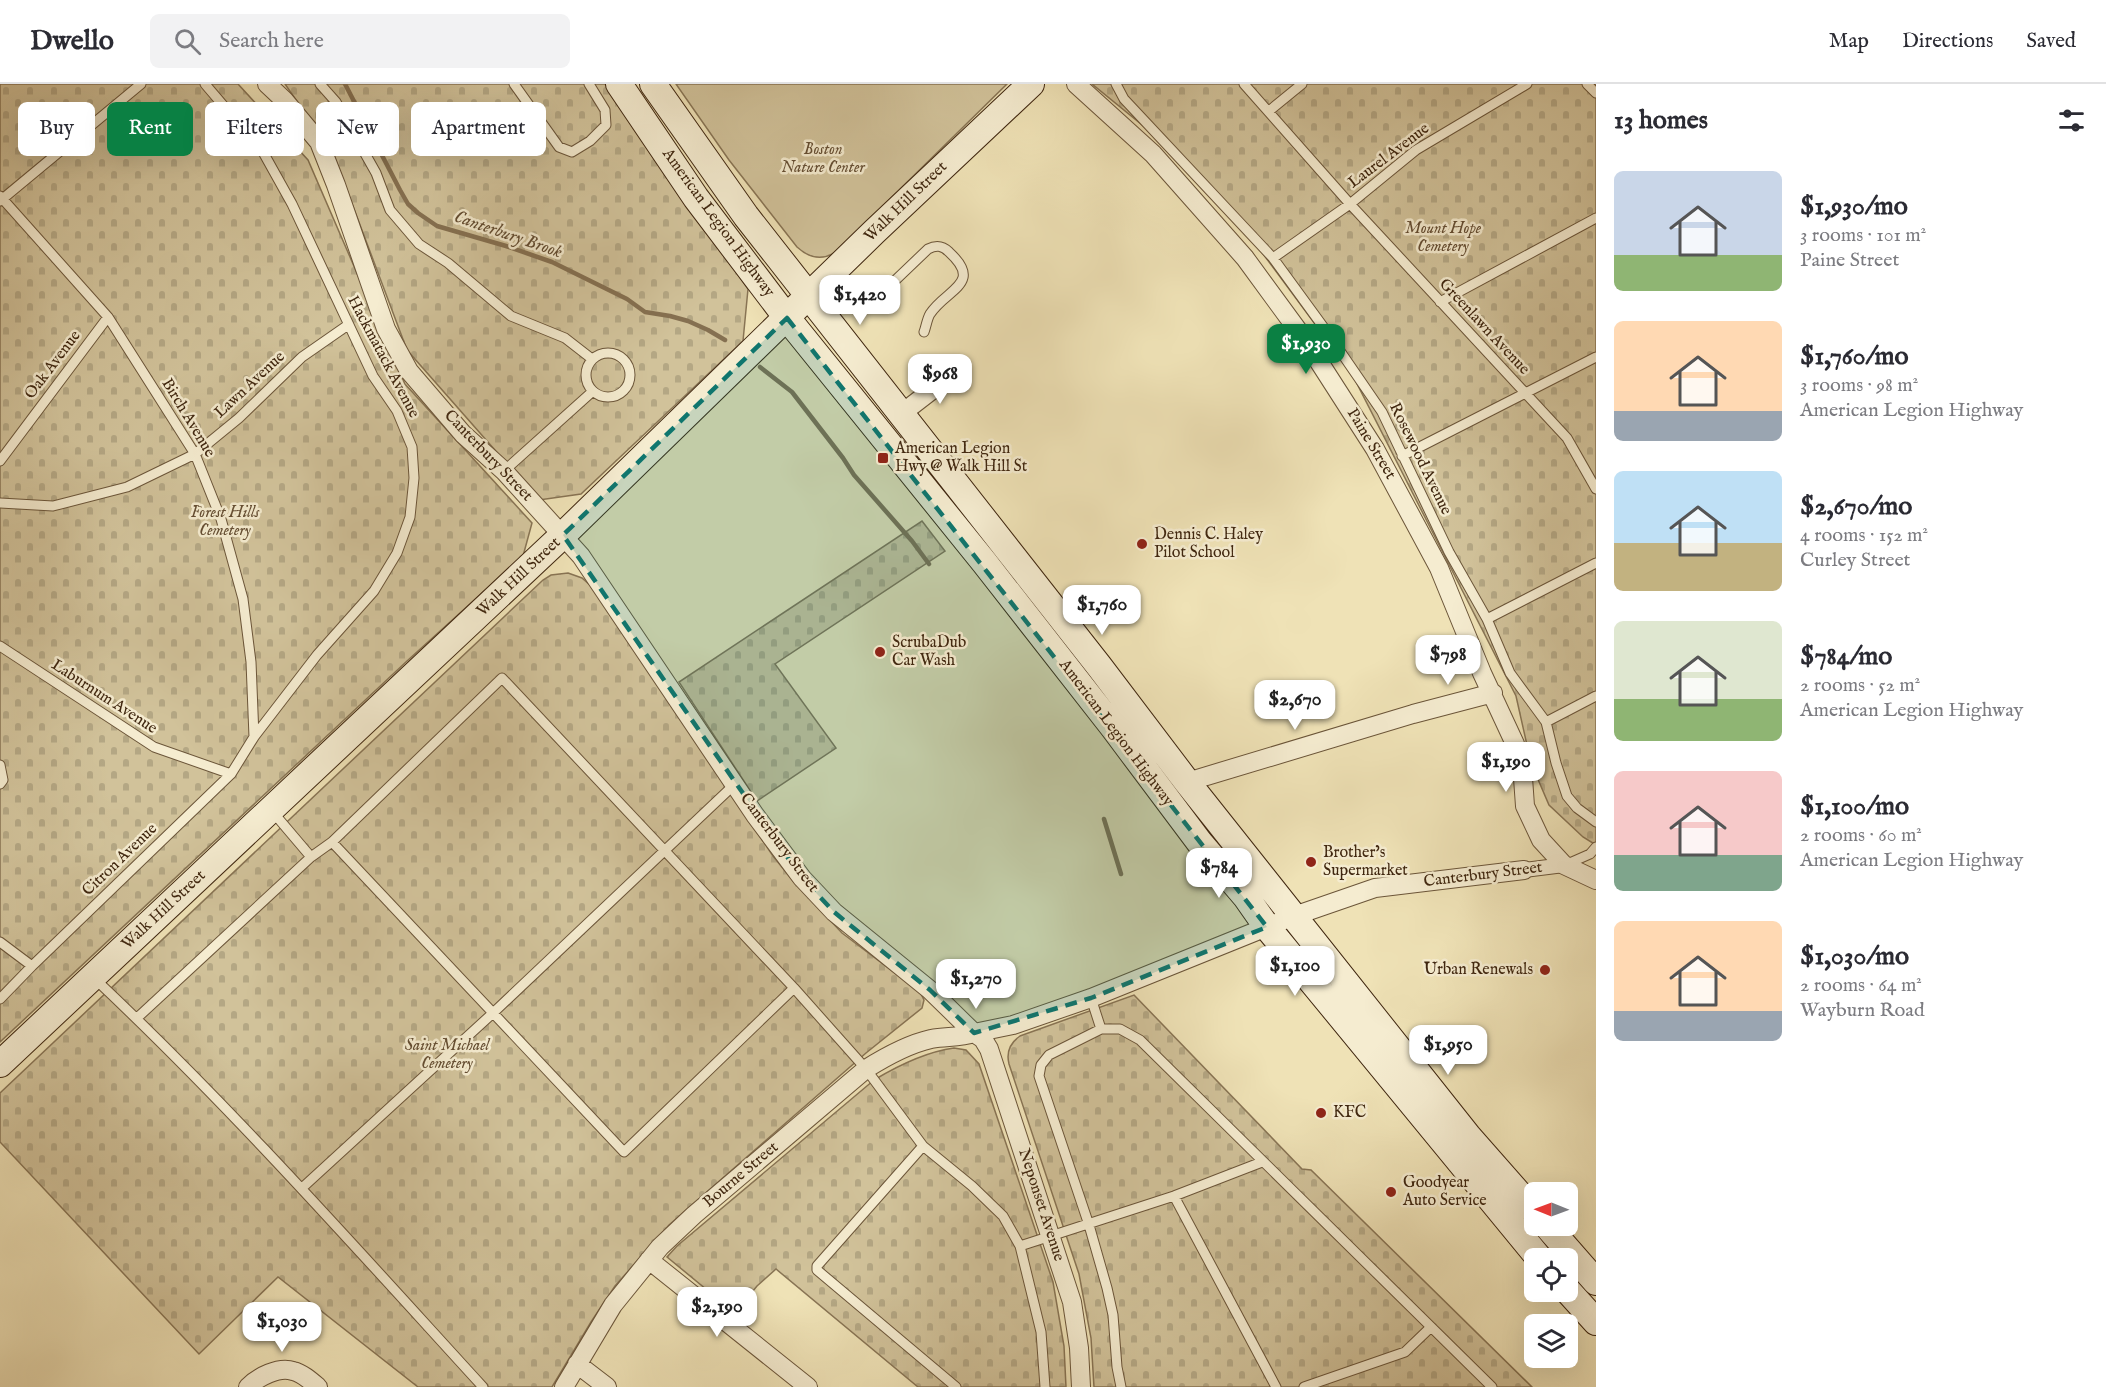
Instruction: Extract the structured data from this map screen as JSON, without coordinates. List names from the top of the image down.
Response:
{
  "streets": {
    "main road": ["Walk Hill Street", "American Legion Highway"],
    "street": [
      "Paine Street",
      "Canterbury Street",
      "Bourne Street",
      "Neponset Avenue"
    ],
    "lane": [
      "Laurel Avenue",
      "Greenlawn Avenue",
      "Hackmatack Avenue",
      "Oak Avenue",
      "Lawn Avenue",
      "Birch Avenue",
      "Rosewood Avenue",
      "Laburnum Avenue",
      "Citron Avenue"
    ]
  },
  "crossings": [
    ["Laurel Avenue", "Greenlawn Avenue"],
    ["Laurel Avenue", "Rosewood Avenue"],
    ["Walk Hill Street", "American Legion Highway"],
    ["Walk Hill Street", "Canterbury Street"],
    ["American Legion Highway", "Canterbury Street"],
    ["Hackmatack Avenue", "Lawn Avenue"],
    ["Hackmatack Avenue", "Birch Avenue"],
    ["Hackmatack Avenue", "Citron Avenue"],
    ["Oak Avenue", "Birch Avenue"],
    ["Lawn Avenue", "Birch Avenue"],
    ["Birch Avenue", "Citron Avenue"],
    ["Paine Street", "Canterbury Street"],
    ["Canterbury Street", "Bourne Street"],
    ["Canterbury Street", "Neponset Avenue"],
    ["Laburnum Avenue", "Citron Avenue"],
    ["Bourne Street", "Neponset Avenue"]
  ],
  "water": ["Canterbury Brook"],
  "parks": [
    "Boston Nature Center",
    "Mount Hope Cemetery",
    "Forest Hills Cemetery",
    "Saint Michael Cemetery"
  ],
  "places": {
    "transit": ["American Legion Hwy @ Walk Hill St"],
    "other": [
      "Dennis C. Haley Pilot School",
      "ScrubaDub Car Wash",
      "Brother’s Supermarket",
      "Urban Renewals",
      "KFC",
      "Goodyear Auto Service"
    ]
  },
  "north": "left",
  "page": {
    "header": "Dwello",
    "search": "Search here",
    "nav": ["Map", "Directions", "Saved"],
    "heading": "13 homes",
    "chip": [
      "Buy",
      "Rent",
      "Filters",
      "New",
      "Apartment"
    ],
    "list": [
      {
        "name": "$1,930/mo",
        "note": "3 rooms · 101 m² · Paine Street"
      },
      {
        "name": "$1,760/mo",
        "note": "3 rooms · 98 m² · American Legion Highway"
      },
      {
        "name": "$2,670/mo",
        "note": "4 rooms · 152 m² · Curley Street"
      },
      {
        "name": "$784/mo",
        "note": "2 rooms · 52 m² · American Legion Highway"
      },
      {
        "name": "$1,100/mo",
        "note": "2 rooms · 60 m² · American Legion Highway"
      },
      {
        "name": "$1,030/mo",
        "note": "2 rooms · 64 m² · Wayburn Road"
      }
    ],
    "price": [
      "$1,420",
      "$1,930",
      "$968",
      "$1,760",
      "$798",
      "$2,670",
      "$1,190",
      "$784",
      "$1,100",
      "$1,270",
      "$1,950",
      "$2,190",
      "$1,030"
    ]
  }
}
